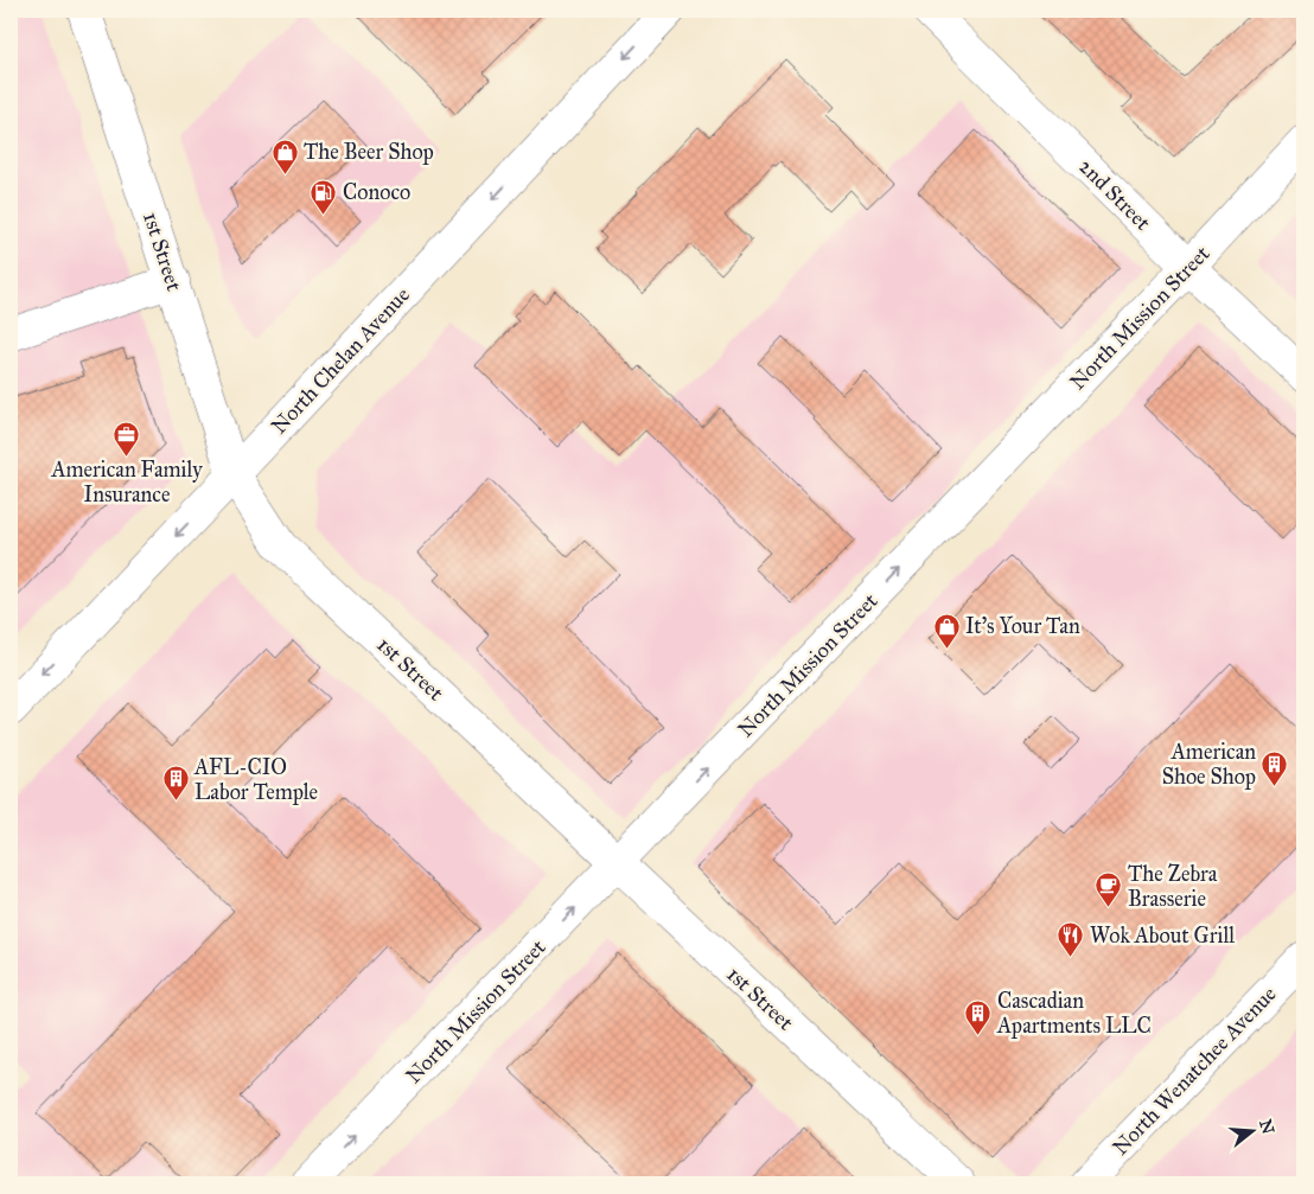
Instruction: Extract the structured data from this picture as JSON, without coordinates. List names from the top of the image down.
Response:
{
  "streets": {
    "main road": [
      "2nd Street",
      "1st Street",
      "North Mission Street",
      "North Chelan Avenue",
      "North Wenatchee Avenue"
    ]
  },
  "crossings": [
    ["2nd Street", "North Mission Street"],
    ["1st Street", "North Mission Street"],
    ["1st Street", "North Chelan Avenue"]
  ],
  "one_way": ["North Mission Street", "North Chelan Avenue"],
  "places": {
    "shop": ["The Beer Shop", "It's Your Tan"],
    "fuel station": ["Conoco"],
    "office": ["American Family Insurance"],
    "building": ["American Shoe Shop", "AFL-CIO Labor Temple", "Cascadian Apartments LLC"],
    "cafe": ["The Zebra Brasserie"],
    "restaurant": ["Wok About Grill"]
  },
  "north": "right"
}
